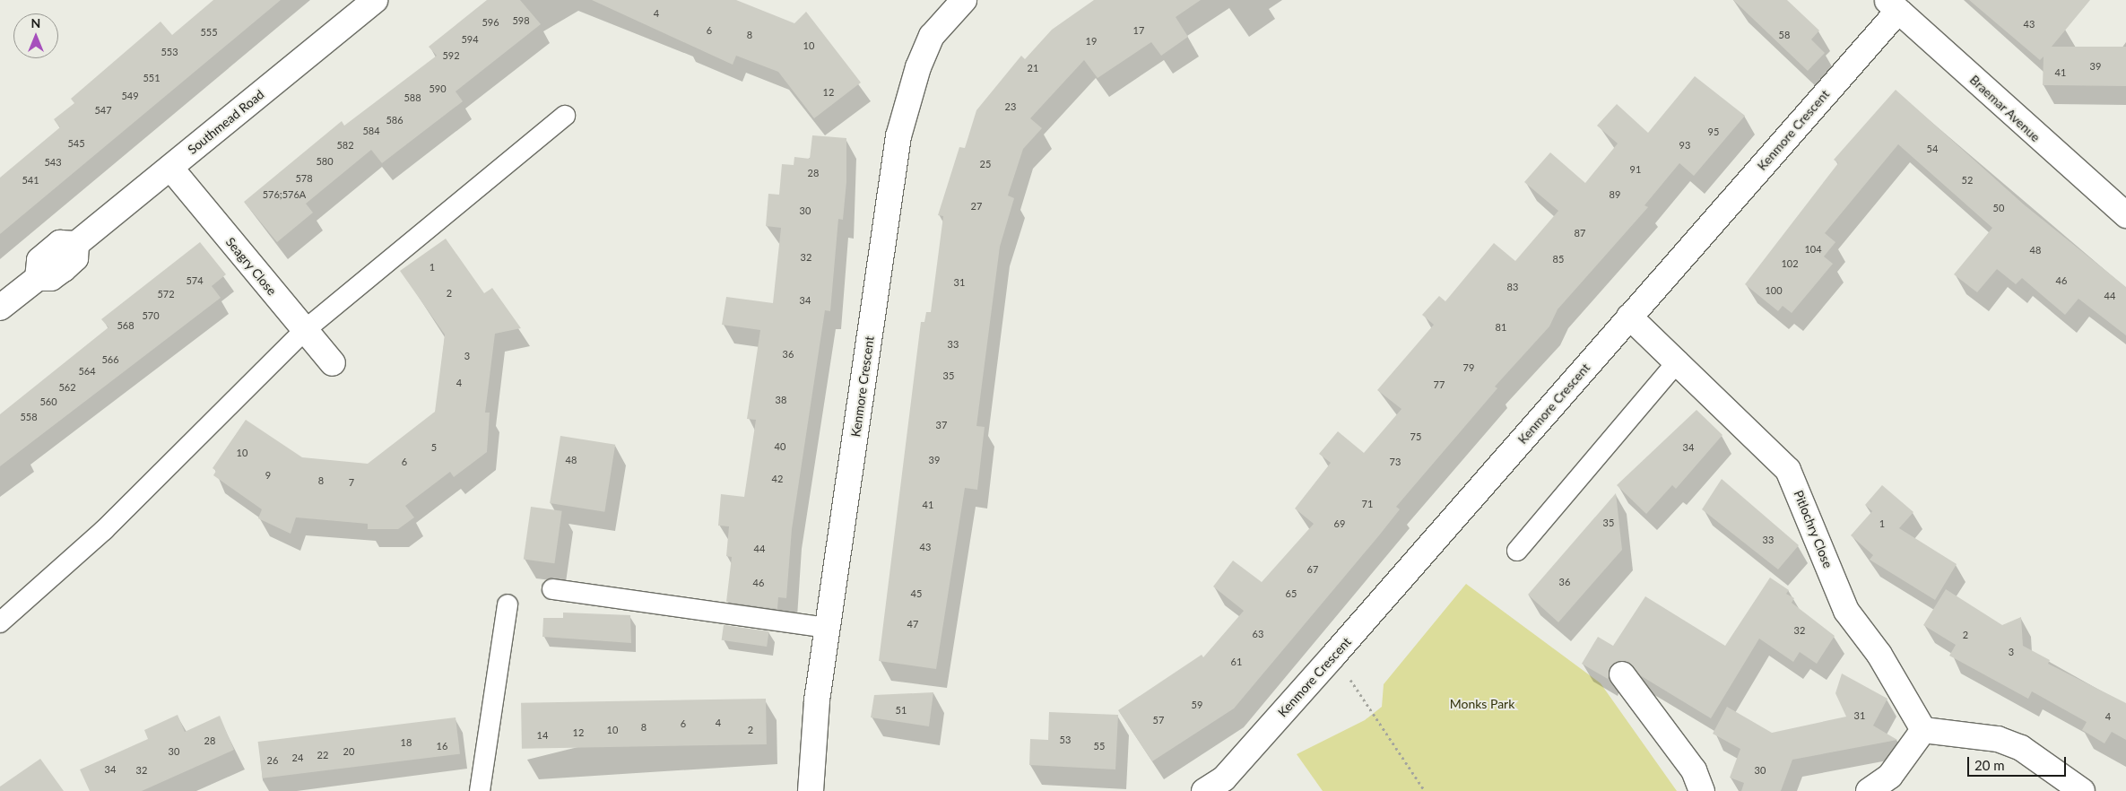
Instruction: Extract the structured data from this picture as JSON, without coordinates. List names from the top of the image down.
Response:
{
  "streets": {
    "street": [
      "Braemar Avenue",
      "Southmead Road",
      "Kenmore Crescent",
      "Seagry Close",
      "Pitlochry Close"
    ]
  },
  "crossings": [
    ["Braemar Avenue", "Kenmore Crescent"],
    ["Southmead Road", "Seagry Close"],
    ["Kenmore Crescent", "Pitlochry Close"]
  ],
  "parks": ["Monks Park"],
  "house_numbers": [
    "4",
    "598",
    "596",
    "43",
    "6",
    "17",
    "555",
    "8",
    "58",
    "594",
    "19",
    "10",
    "553",
    "592",
    "39",
    "21",
    "41",
    "551",
    "590",
    "12",
    "549",
    "588",
    "23",
    "547",
    "586",
    "584",
    "95",
    "545",
    "582",
    "93",
    "54",
    "580",
    "543",
    "25",
    "91",
    "28",
    "578",
    "541",
    "52",
    "576;576A",
    "89",
    "27",
    "50",
    "30",
    "87",
    "104",
    "48",
    "32",
    "85",
    "102",
    "1",
    "574",
    "46",
    "31",
    "83",
    "100",
    "2",
    "572",
    "44",
    "34",
    "570",
    "568",
    "81",
    "33",
    "36",
    "3",
    "566",
    "79",
    "564",
    "35",
    "4",
    "77",
    "562",
    "38",
    "560",
    "558",
    "37",
    "75",
    "40",
    "5",
    "34",
    "10",
    "48",
    "39",
    "6",
    "73",
    "9",
    "42",
    "8",
    "7",
    "71",
    "41",
    "35",
    "69",
    "1",
    "33",
    "43",
    "44",
    "67",
    "36",
    "46",
    "45",
    "65",
    "47",
    "32",
    "63",
    "2",
    "3",
    "61",
    "59",
    "51",
    "31",
    "4",
    "57",
    "4",
    "6",
    "8",
    "10",
    "2",
    "12",
    "14",
    "53",
    "28",
    "18",
    "16",
    "55",
    "30",
    "20",
    "22",
    "24",
    "26",
    "34",
    "32",
    "30"
  ],
  "scale_bar": "20 m",
  "north": "top"
}
